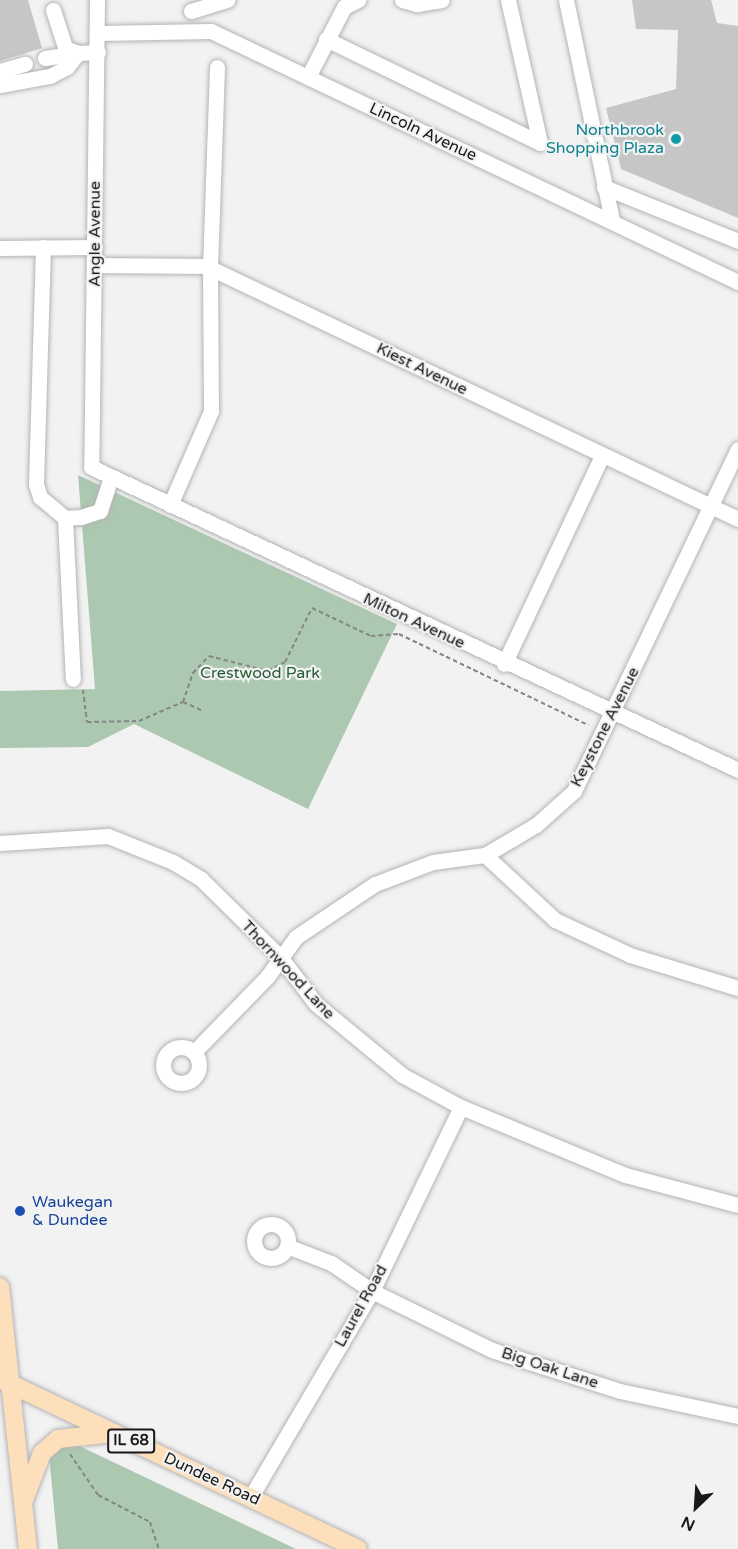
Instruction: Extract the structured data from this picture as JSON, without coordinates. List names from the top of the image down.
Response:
{
  "streets": {
    "main road": ["IL 68", "Dundee Road"],
    "street": [
      "Lincoln Avenue",
      "Angle Avenue",
      "Kiest Avenue",
      "Milton Avenue",
      "Keystone Avenue",
      "Thornwood Lane",
      "Laurel Road",
      "Big Oak Lane"
    ]
  },
  "crossings": [
    ["Lincoln Avenue", "Angle Avenue"],
    ["Angle Avenue", "Kiest Avenue"],
    ["Angle Avenue", "Milton Avenue"],
    ["Kiest Avenue", "Keystone Avenue"],
    ["Milton Avenue", "Keystone Avenue"],
    ["Keystone Avenue", "Thornwood Lane"],
    ["Thornwood Lane", "Laurel Road"],
    ["Laurel Road", "Big Oak Lane"],
    ["Laurel Road", "Dundee Road"]
  ],
  "parks": ["Crestwood Park"],
  "places": ["Northbrook Shopping Plaza", "Waukegan & Dundee"],
  "north": "bottom left"
}
